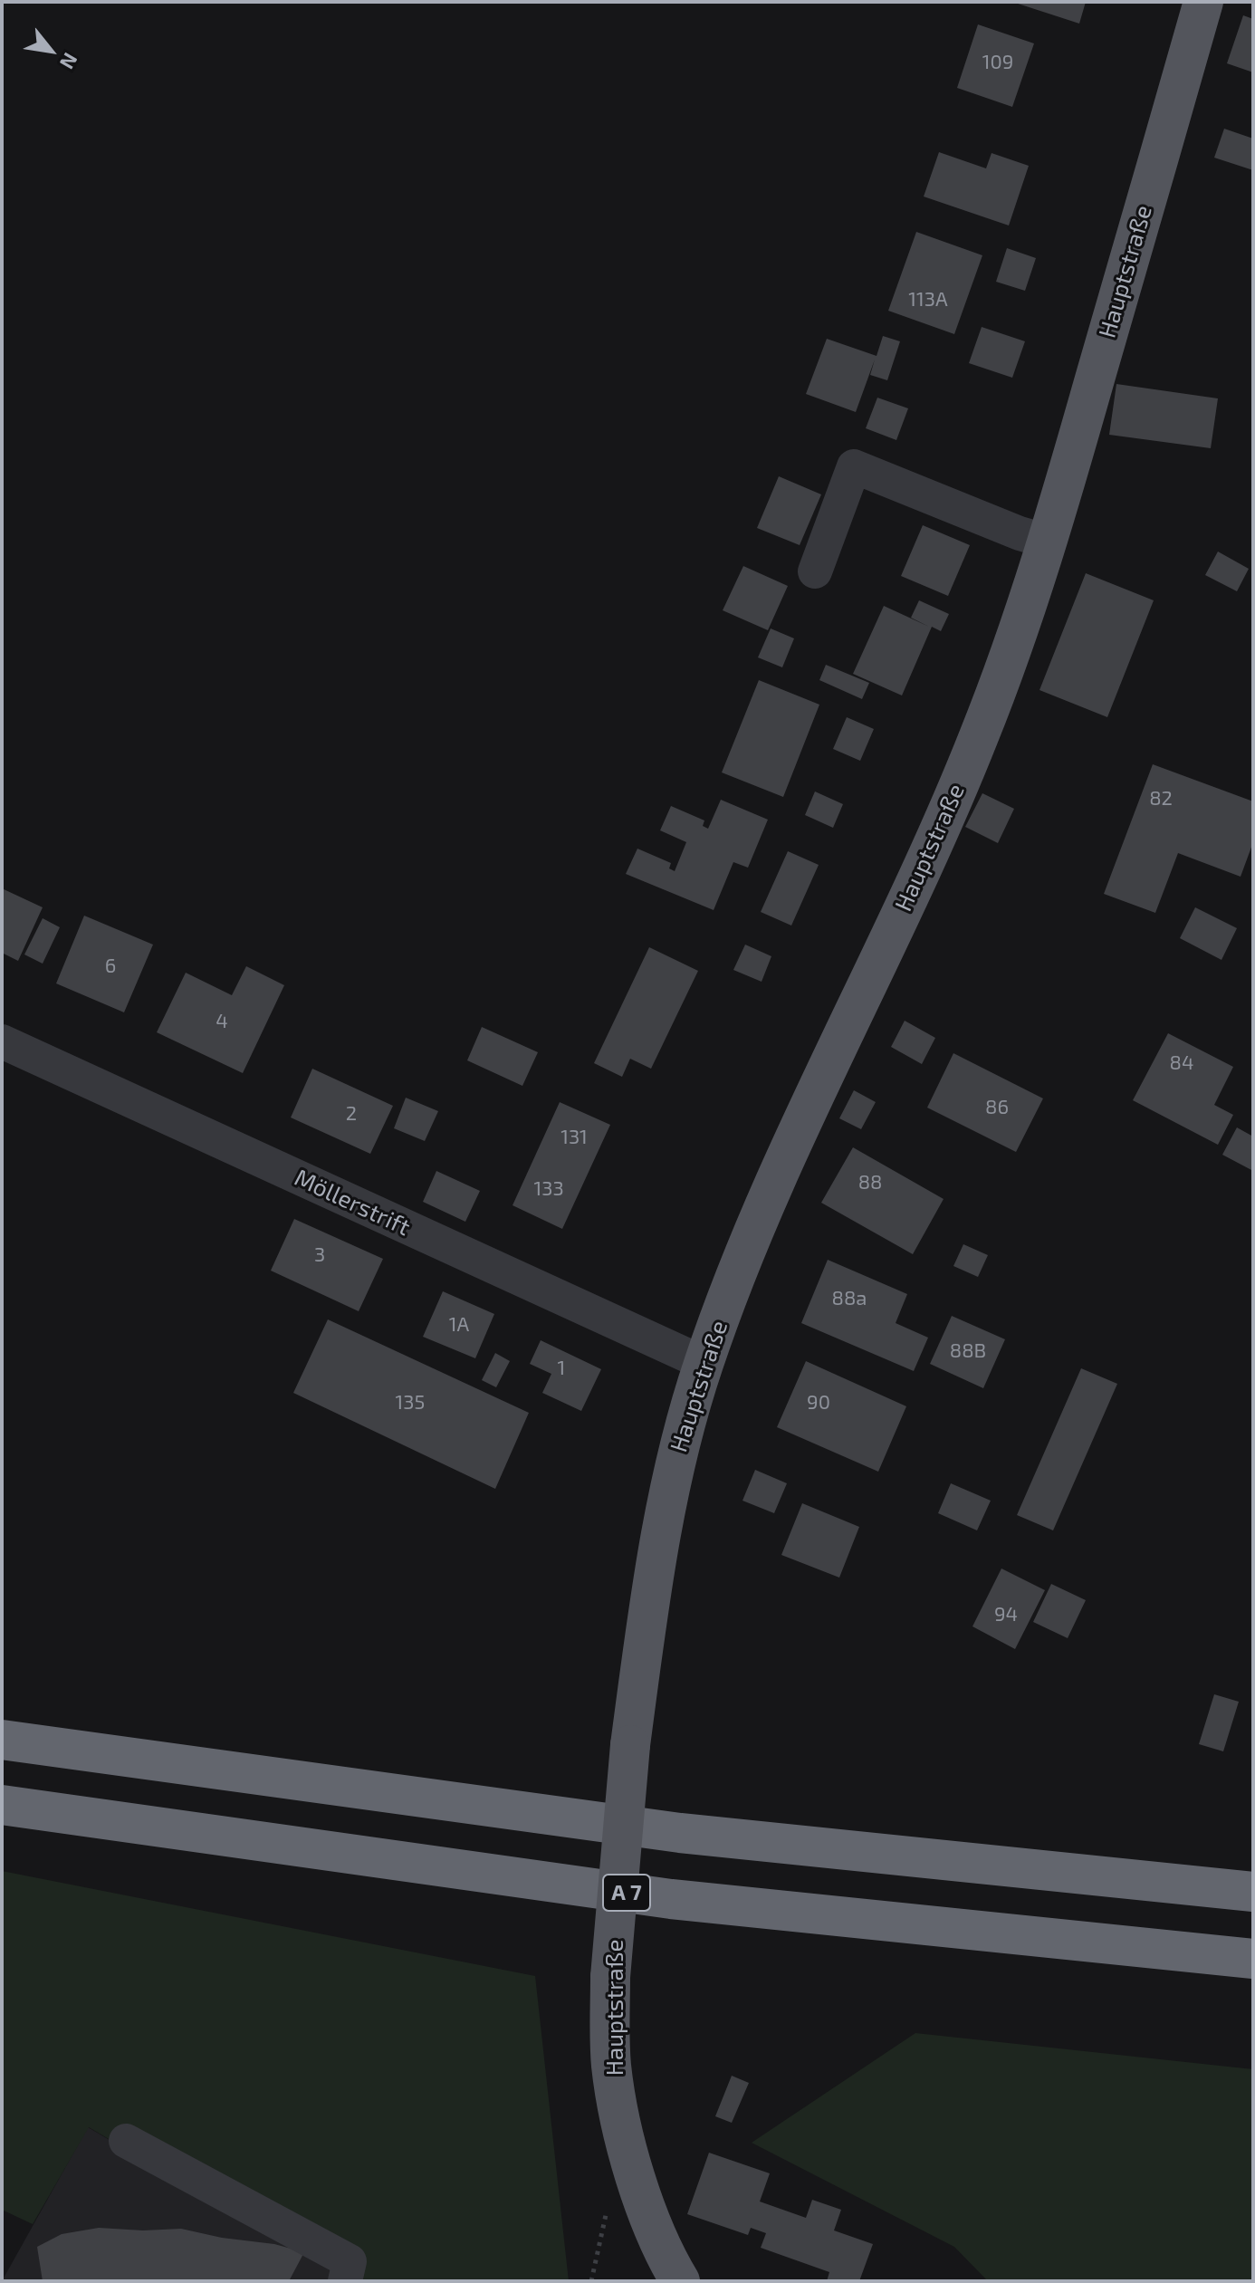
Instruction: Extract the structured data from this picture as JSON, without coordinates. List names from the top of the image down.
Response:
{
  "streets": {
    "highway": ["A 7"],
    "main road": ["Hauptstraße"],
    "street": ["Möllerstrift"]
  },
  "crossings": [
    ["Hauptstraße", "Möllerstrift"]
  ],
  "house_numbers": [
    "109",
    "113A",
    "82",
    "6",
    "4",
    "84",
    "86",
    "2",
    "131",
    "88",
    "133",
    "3",
    "88a",
    "1A",
    "88B",
    "1",
    "135",
    "90",
    "94"
  ],
  "north": "bottom right"
}
